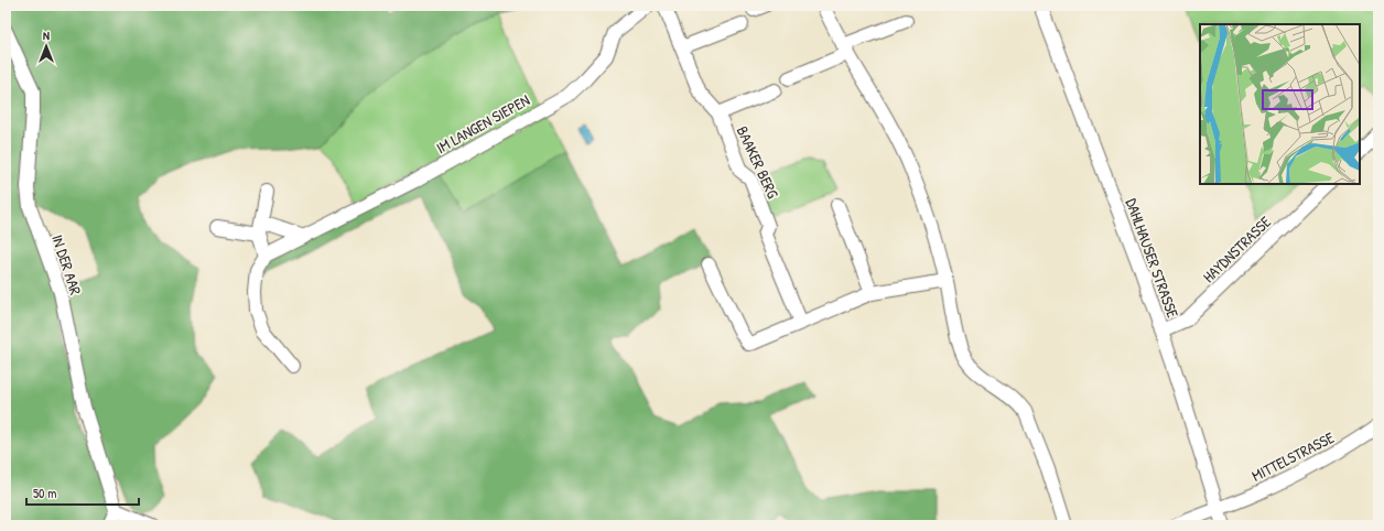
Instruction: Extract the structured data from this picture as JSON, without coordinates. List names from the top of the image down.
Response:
{
  "streets": {
    "street": [
      "IM LANGEN SIEPEN",
      "BAAKER BERG",
      "HAYDNSTRASSE",
      "DAHLHAUSER STRASSE",
      "IN DER AAR",
      "MITTELSTRASSE"
    ]
  },
  "crossings": [
    ["HAYDNSTRASSE", "DAHLHAUSER STRASSE"],
    ["DAHLHAUSER STRASSE", "MITTELSTRASSE"]
  ],
  "scale_bar": "50 m",
  "north": "top"
}
